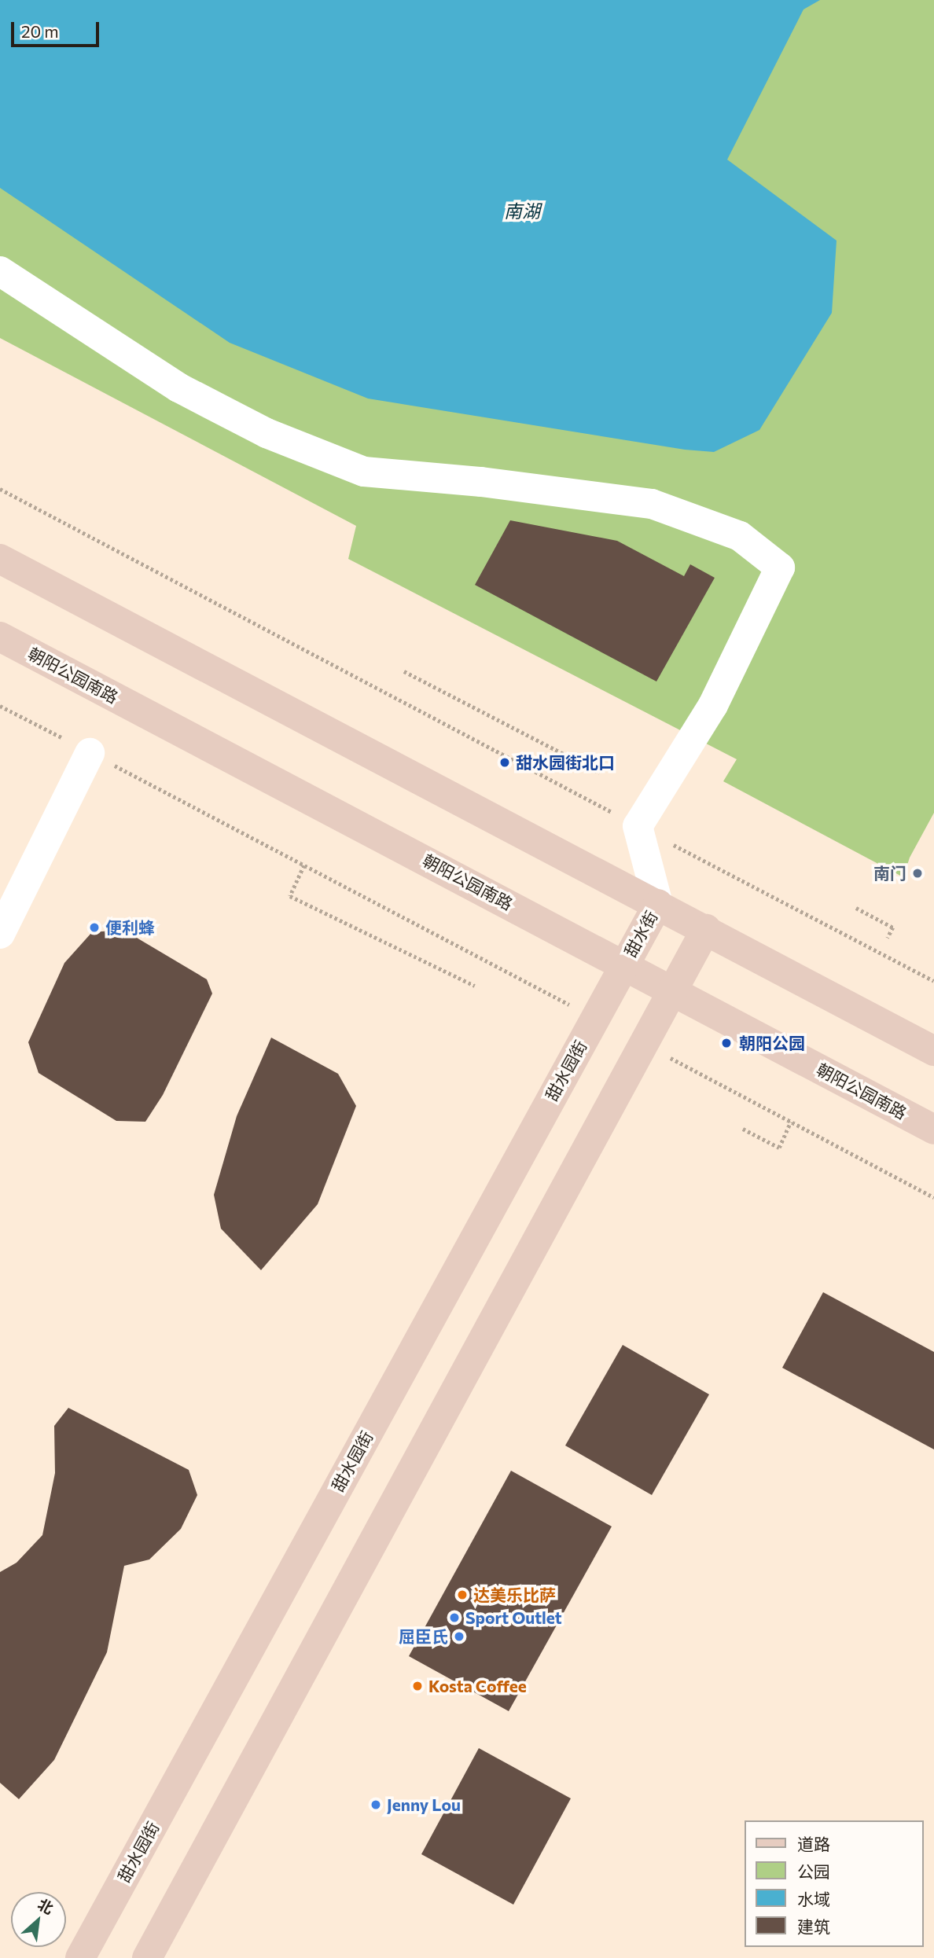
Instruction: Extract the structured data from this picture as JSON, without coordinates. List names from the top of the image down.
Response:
{
  "streets": {
    "main road": ["朝阳公园南路", "甜水街", "甜水园街"]
  },
  "crossings": [
    ["朝阳公园南路", "甜水街"],
    ["朝阳公园南路", "甜水园街"],
    ["甜水街", "甜水园街"]
  ],
  "water": ["南湖"],
  "places": [
    "甜水园街北口",
    "南门",
    "便利蜂",
    "朝阳公园",
    "达美乐比萨",
    "Sport Outlet",
    "屈臣氏",
    "Kosta Coffee",
    "Jenny Lou"
  ],
  "legend": [
    "道路",
    "公园",
    "水域",
    "建筑"
  ],
  "scale_bar": "20 m",
  "north": "top right"
}
